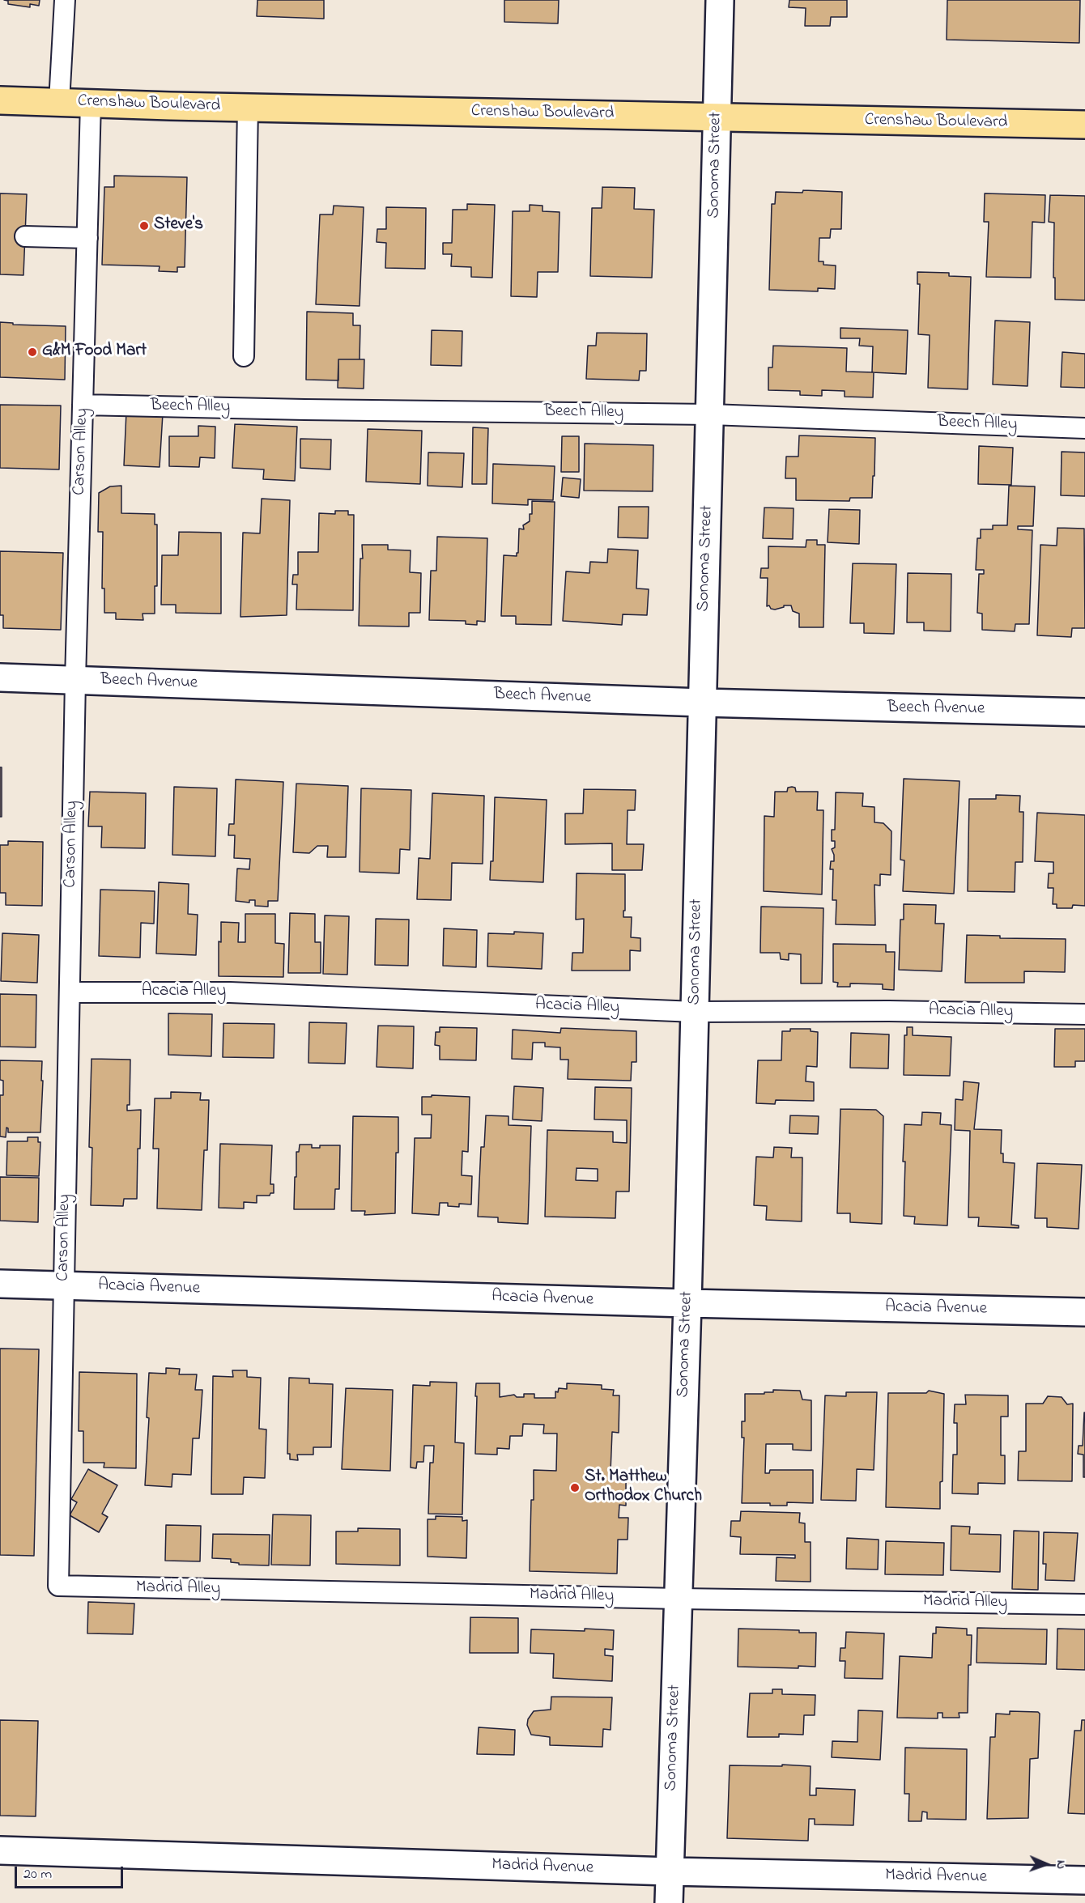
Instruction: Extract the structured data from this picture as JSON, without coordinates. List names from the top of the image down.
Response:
{
  "streets": {
    "main road": ["Crenshaw Boulevard"],
    "street": [
      "Sonoma Street",
      "Beech Avenue",
      "Acacia Avenue",
      "Madrid Avenue"
    ],
    "lane": [
      "Beech Alley",
      "Carson Alley",
      "Acacia Alley",
      "Madrid Alley"
    ]
  },
  "crossings": [
    ["Crenshaw Boulevard", "Sonoma Street"],
    ["Crenshaw Boulevard", "Carson Alley"],
    ["Sonoma Street", "Beech Alley"],
    ["Sonoma Street", "Beech Avenue"],
    ["Sonoma Street", "Acacia Alley"],
    ["Sonoma Street", "Acacia Avenue"],
    ["Sonoma Street", "Madrid Alley"],
    ["Sonoma Street", "Madrid Avenue"],
    ["Beech Alley", "Carson Alley"],
    ["Carson Alley", "Beech Avenue"],
    ["Carson Alley", "Acacia Alley"],
    ["Carson Alley", "Acacia Avenue"],
    ["Carson Alley", "Madrid Alley"]
  ],
  "places": ["Steve's", "G&M Food Mart", "St. Matthew Orthodox Church"],
  "scale_bar": "20 m",
  "north": "right"
}
